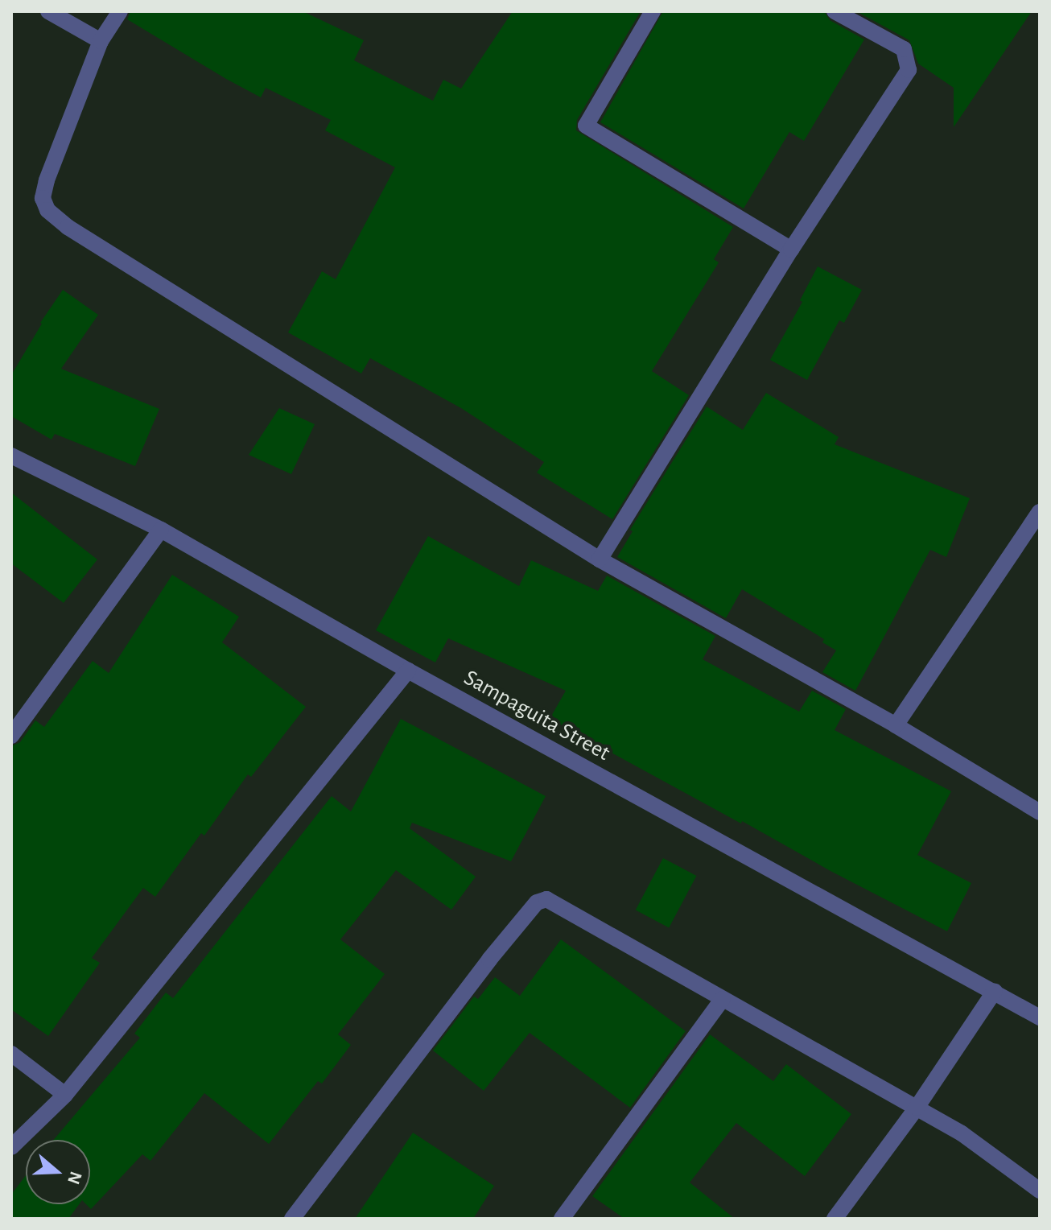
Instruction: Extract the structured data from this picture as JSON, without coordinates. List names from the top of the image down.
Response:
{
  "streets": {
    "street": ["Sampaguita Street"]
  },
  "north": "right"
}
